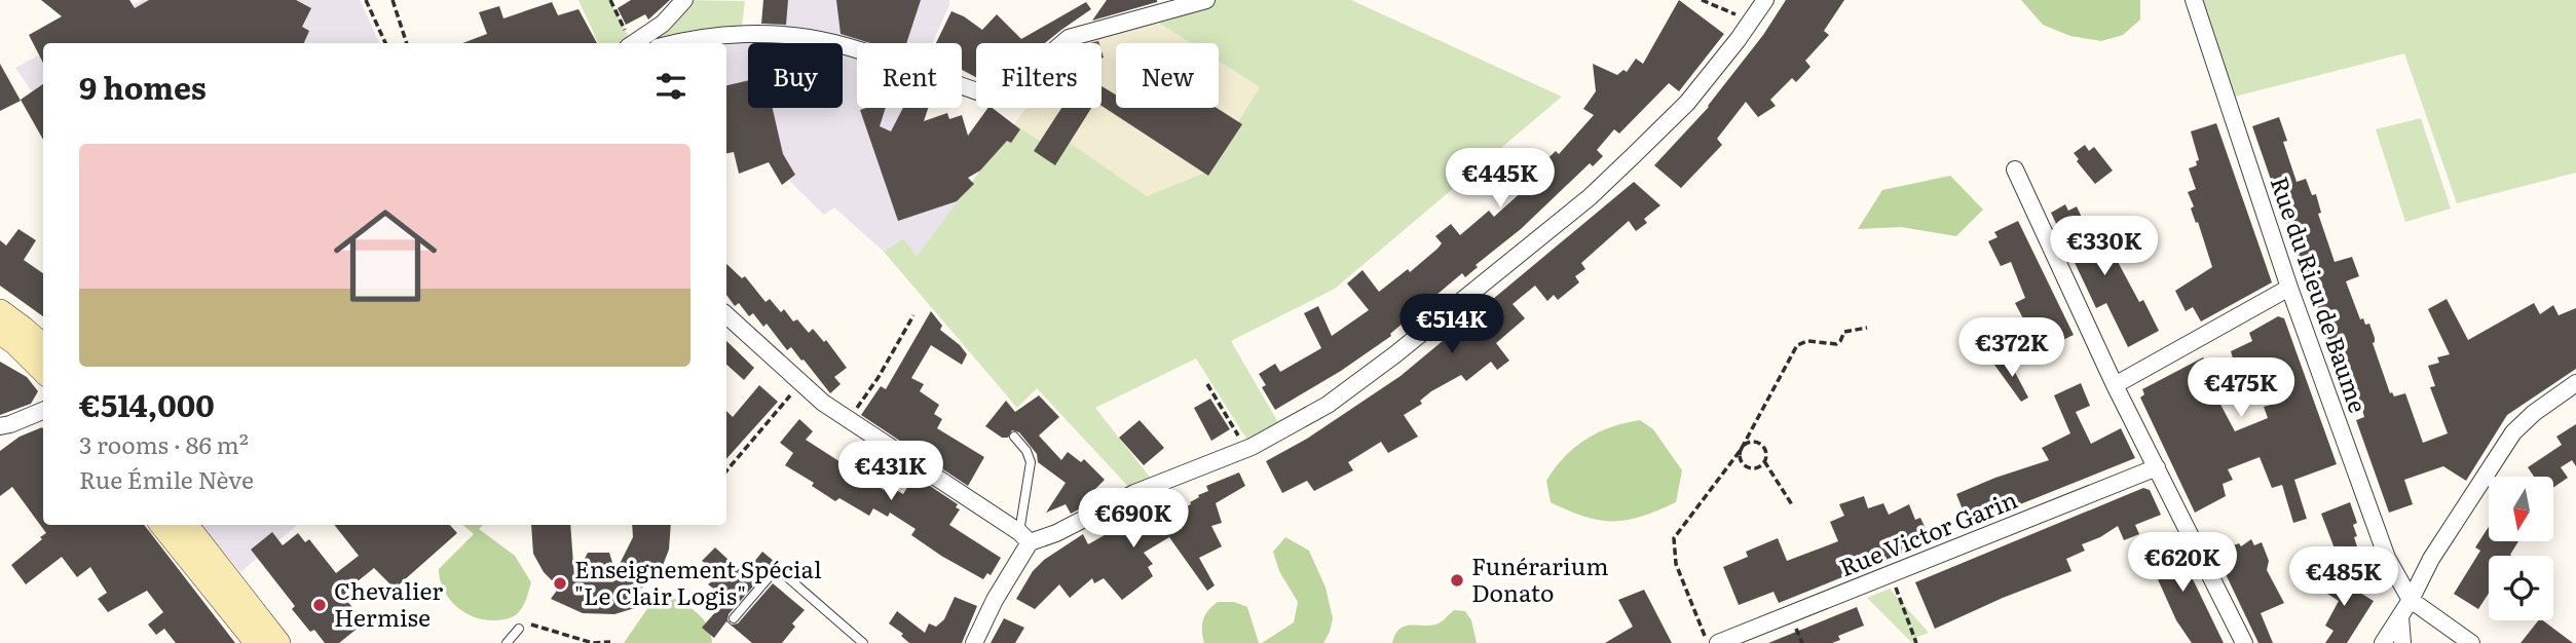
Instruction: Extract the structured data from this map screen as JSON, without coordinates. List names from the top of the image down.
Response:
{
  "streets": {
    "street": ["Rue du Rieu de Baume", "Rue Victor Garin"]
  },
  "places": ["Funérarium Donato", "Enseignement Spécial \"Le Clair Logis\"", "Chevalier Hermise"],
  "north": "bottom",
  "page": {
    "chip": [
      "Buy",
      "Rent",
      "Filters",
      "New"
    ],
    "heading": "9 homes",
    "list": [
      {
        "name": "€514,000",
        "note": "3 rooms · 86 m² · Rue Émile Nève"
      }
    ],
    "price": [
      "€445K",
      "€330K",
      "€514K",
      "€372K",
      "€475K",
      "€431K",
      "€690K",
      "€620K",
      "€485K"
    ]
  }
}
